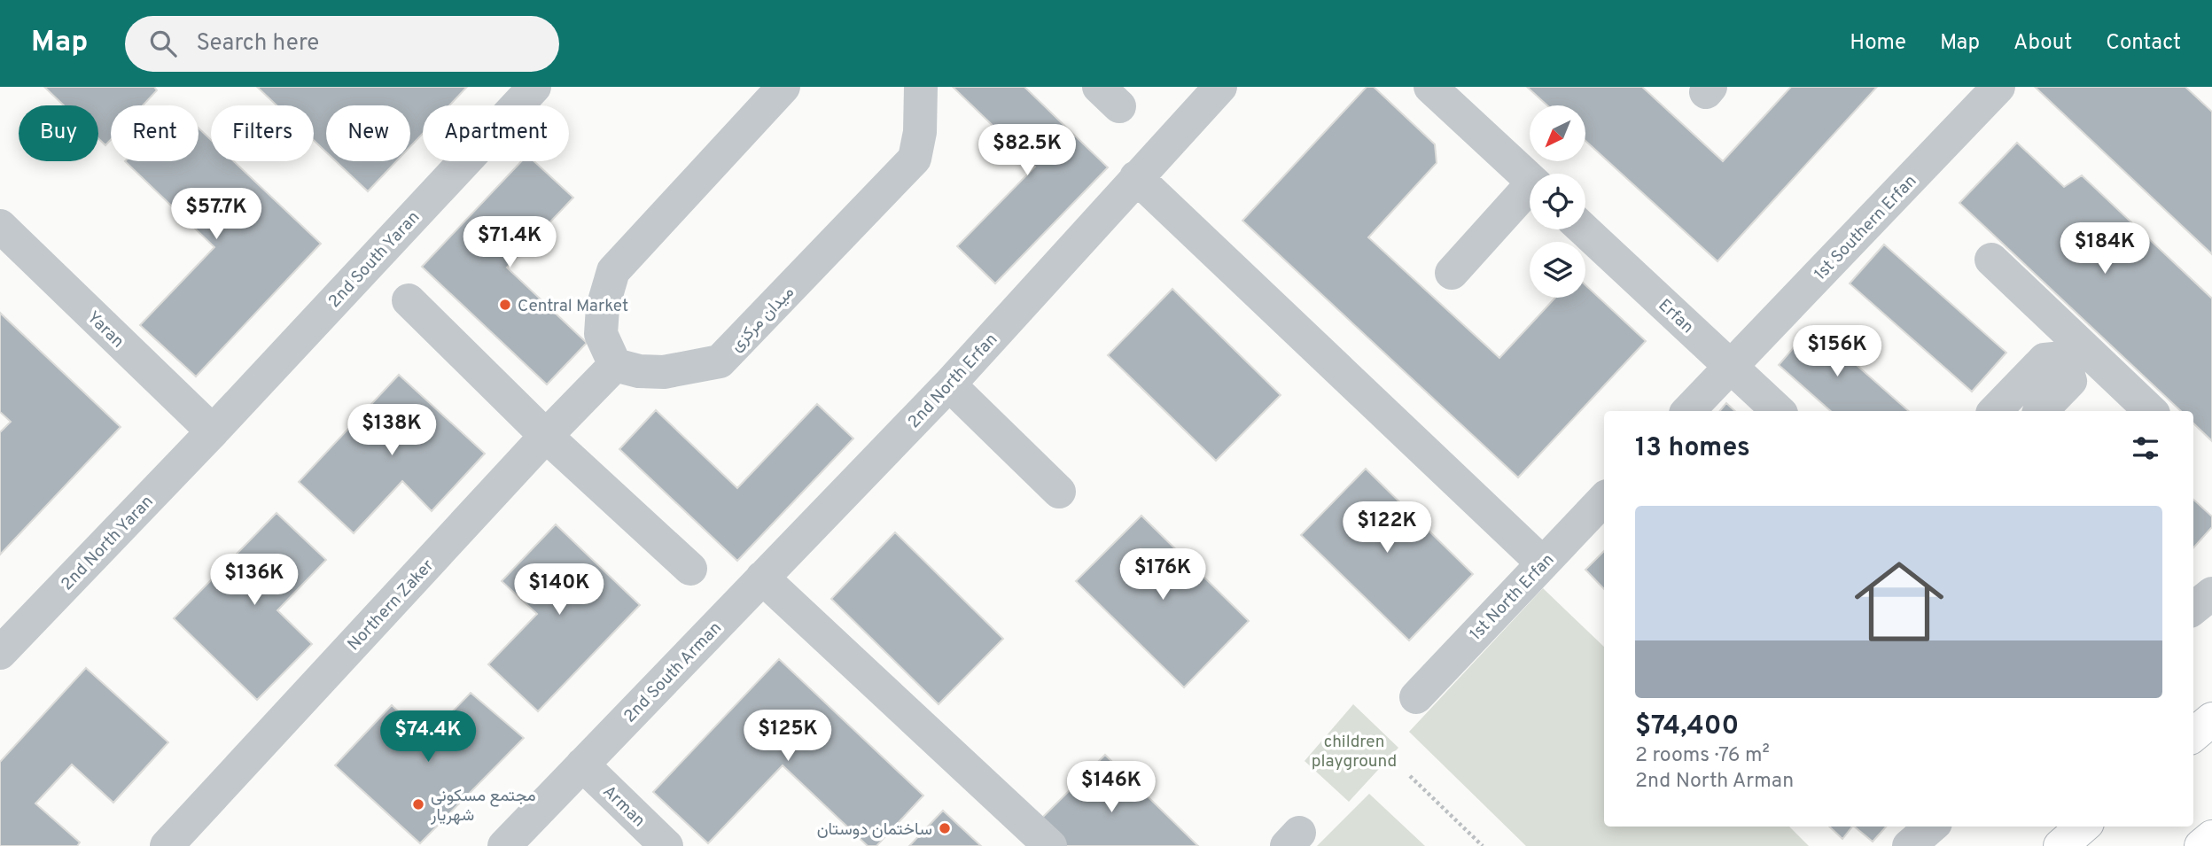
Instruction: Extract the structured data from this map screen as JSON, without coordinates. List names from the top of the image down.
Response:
{
  "streets": {
    "street": [
      "1st Southern Erfan",
      "2nd South Yaran",
      "Erfan",
      "میدان مرکزی",
      "Yaran",
      "2nd North Erfan",
      "2nd North Yaran",
      "1st North Erfan",
      "Northern Zaker",
      "2nd South Arman",
      "Arman"
    ]
  },
  "crossings": [
    ["1st Southern Erfan", "Erfan"],
    ["2nd South Yaran", "Yaran"],
    ["2nd South Yaran", "2nd North Yaran"],
    ["میدان مرکزی", "Northern Zaker"],
    ["Yaran", "2nd North Yaran"],
    ["2nd North Erfan", "2nd South Arman"],
    ["2nd South Arman", "Arman"]
  ],
  "parks": ["children playground"],
  "places": ["Central Market", "مجتمع مسکونی شهریار", "ساختمان دوستان"],
  "north": "bottom left",
  "page": {
    "header": "Map",
    "search": "Search here",
    "nav": [
      "Home",
      "Map",
      "About",
      "Contact"
    ],
    "chip": [
      "Buy",
      "Rent",
      "Filters",
      "New",
      "Apartment"
    ],
    "price": [
      "$82.5K",
      "$57.7K",
      "$71.4K",
      "$184K",
      "$156K",
      "$138K",
      "$122K",
      "$176K",
      "$136K",
      "$140K",
      "$125K",
      "$74.4K",
      "$146K"
    ],
    "heading": "13 homes",
    "list": [
      {
        "name": "$74,400",
        "note": "2 rooms · 76 m² · 2nd North Arman"
      }
    ]
  }
}
